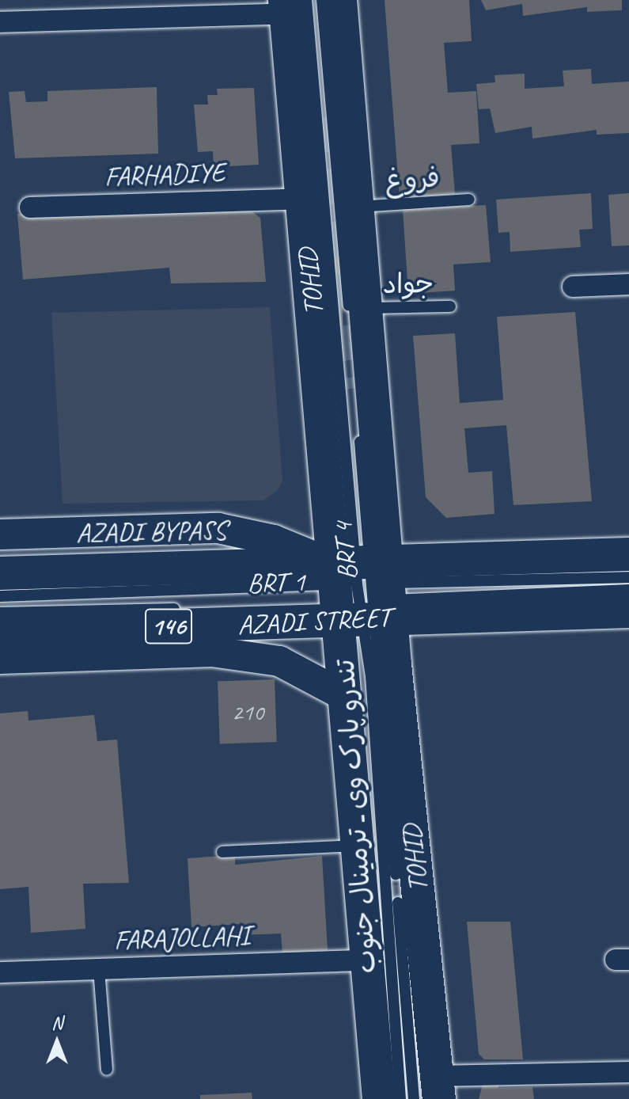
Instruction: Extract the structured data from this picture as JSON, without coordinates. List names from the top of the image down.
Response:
{
  "streets": {
    "main road": [
      "TOHID",
      "AZADI BYPASS",
      "AZADI STREET",
      "146"
    ],
    "street": ["FARHADIYE", "FARAJOLLAHI"],
    "lane": [
      "فروغ",
      "جواد",
      "BRT 4",
      "BRT 1",
      "تندرو پارک وی ـ ترمینال جنوب"
    ]
  },
  "crossings": [
    ["FARHADIYE", "TOHID"],
    ["فروغ", "TOHID"],
    ["TOHID", "جواد"],
    ["TOHID", "AZADI BYPASS"],
    ["TOHID", "BRT 4"],
    ["TOHID", "BRT 1"],
    ["TOHID", "AZADI STREET"],
    ["TOHID", "تندرو پارک وی ـ ترمینال جنوب"],
    ["TOHID", "FARAJOLLAHI"],
    ["AZADI BYPASS", "BRT 4"],
    ["AZADI BYPASS", "BRT 1"],
    ["AZADI BYPASS", "AZADI STREET"],
    ["AZADI BYPASS", "تندرو پارک وی ـ ترمینال جنوب"],
    ["BRT 4", "BRT 1"],
    ["BRT 4", "AZADI STREET"],
    ["BRT 4", "تندرو پارک وی ـ ترمینال جنوب"],
    ["BRT 1", "AZADI STREET"],
    ["BRT 1", "تندرو پارک وی ـ ترمینال جنوب"],
    ["AZADI STREET", "تندرو پارک وی ـ ترمینال جنوب"]
  ],
  "house_numbers": ["210"],
  "north": "top"
}
